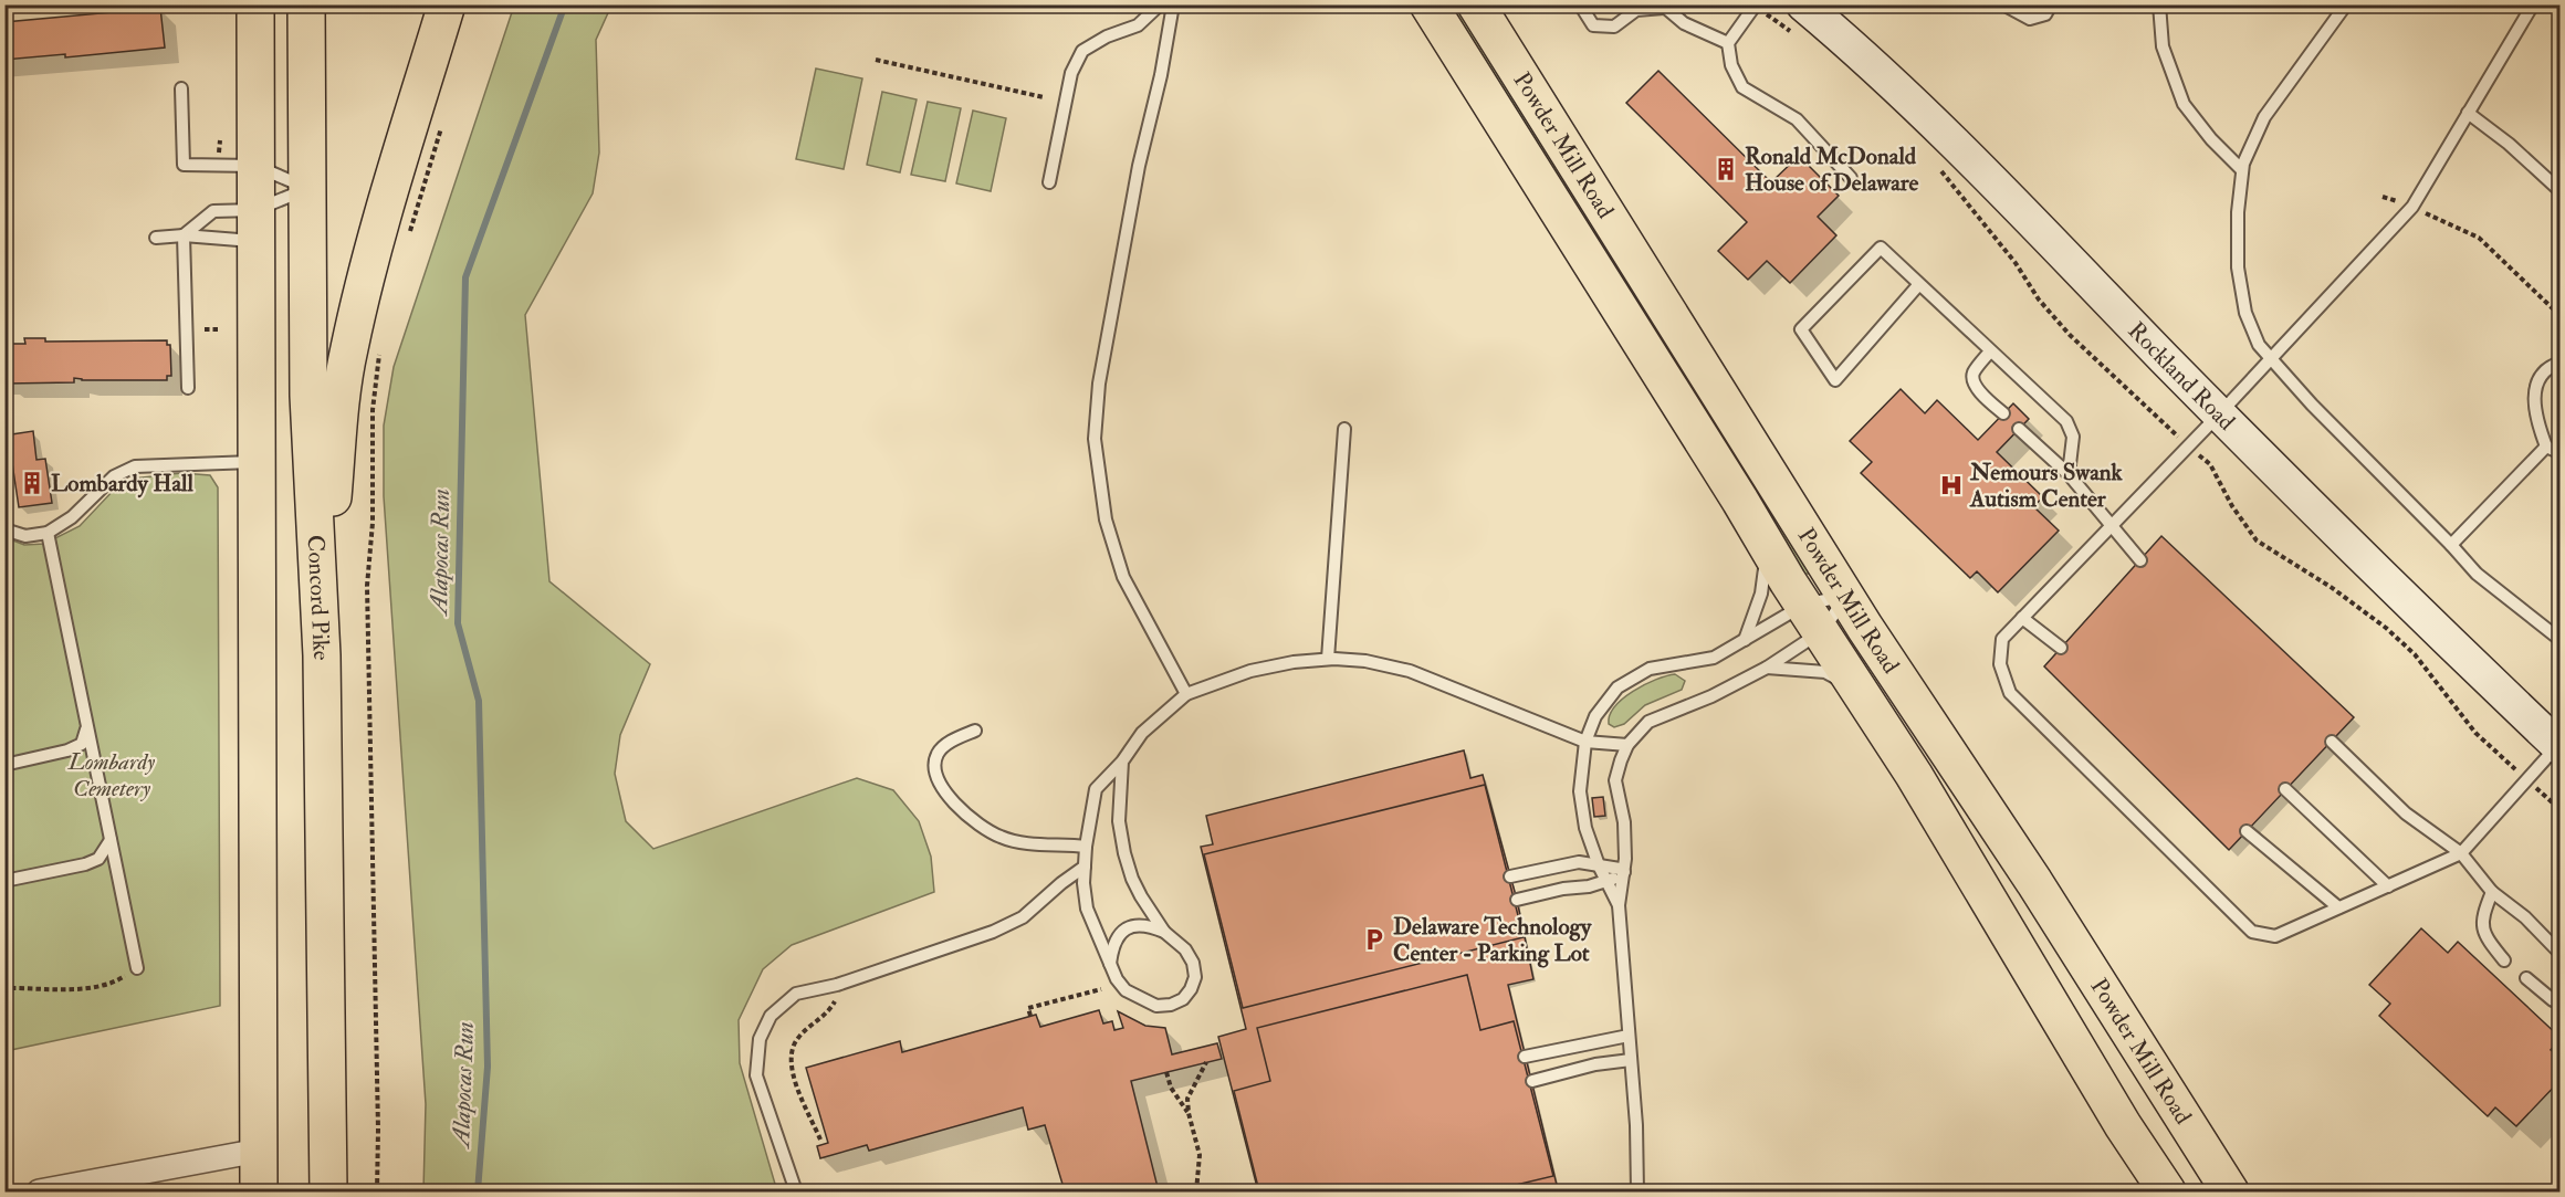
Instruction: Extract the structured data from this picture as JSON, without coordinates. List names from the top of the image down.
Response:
{
  "streets": {
    "highway": ["Powder Mill Road", "Concord Pike"],
    "street": ["Rockland Road"]
  },
  "water": ["Alapocas Run"],
  "parks": ["Lombardy Cemetery"],
  "places": {
    "building": ["Ronald McDonald House of Delaware", "Lombardy Hall"],
    "hospital": ["Nemours Swank Autism Center"],
    "parking": ["Delaware Technology Center - Parking Lot"]
  }
}
